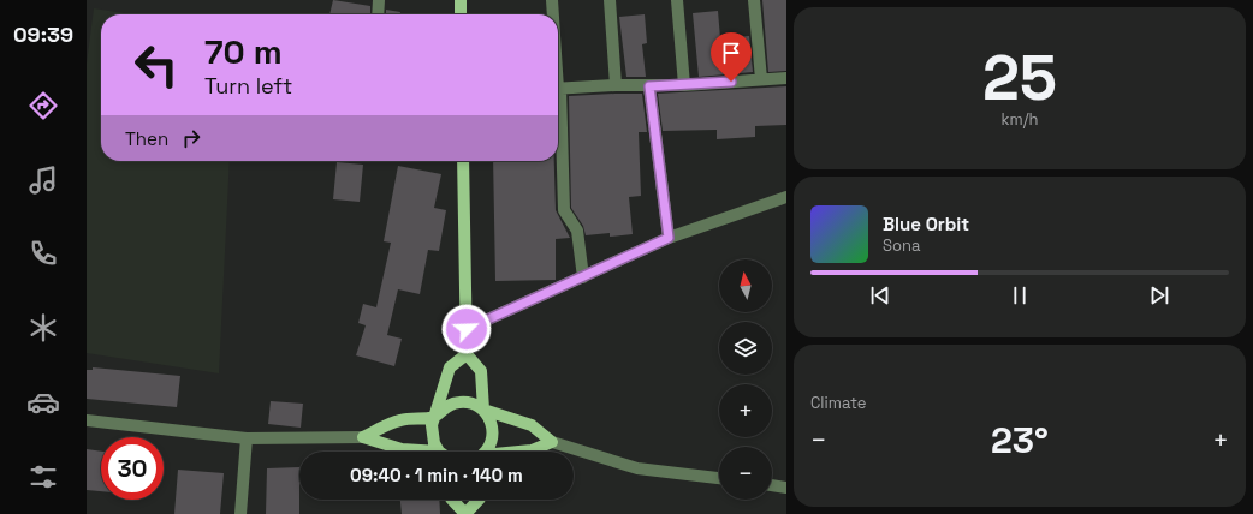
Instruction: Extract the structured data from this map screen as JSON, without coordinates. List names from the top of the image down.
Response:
{
  "north": "top",
  "page": {
    "tabs": "09:39",
    "tile": [
      ["25", "km/h"],
      "Climate"
    ],
    "turn": ["70 m", "Turn left"],
    "then": "Then",
    "song": ["Blue Orbit", "Sona"],
    "map_buttons": ["+", "−"],
    "heat": ["−", "23°", "+"],
    "limit": "30",
    "trip": "09:40 · 1 min · 140 m"
  }
}
